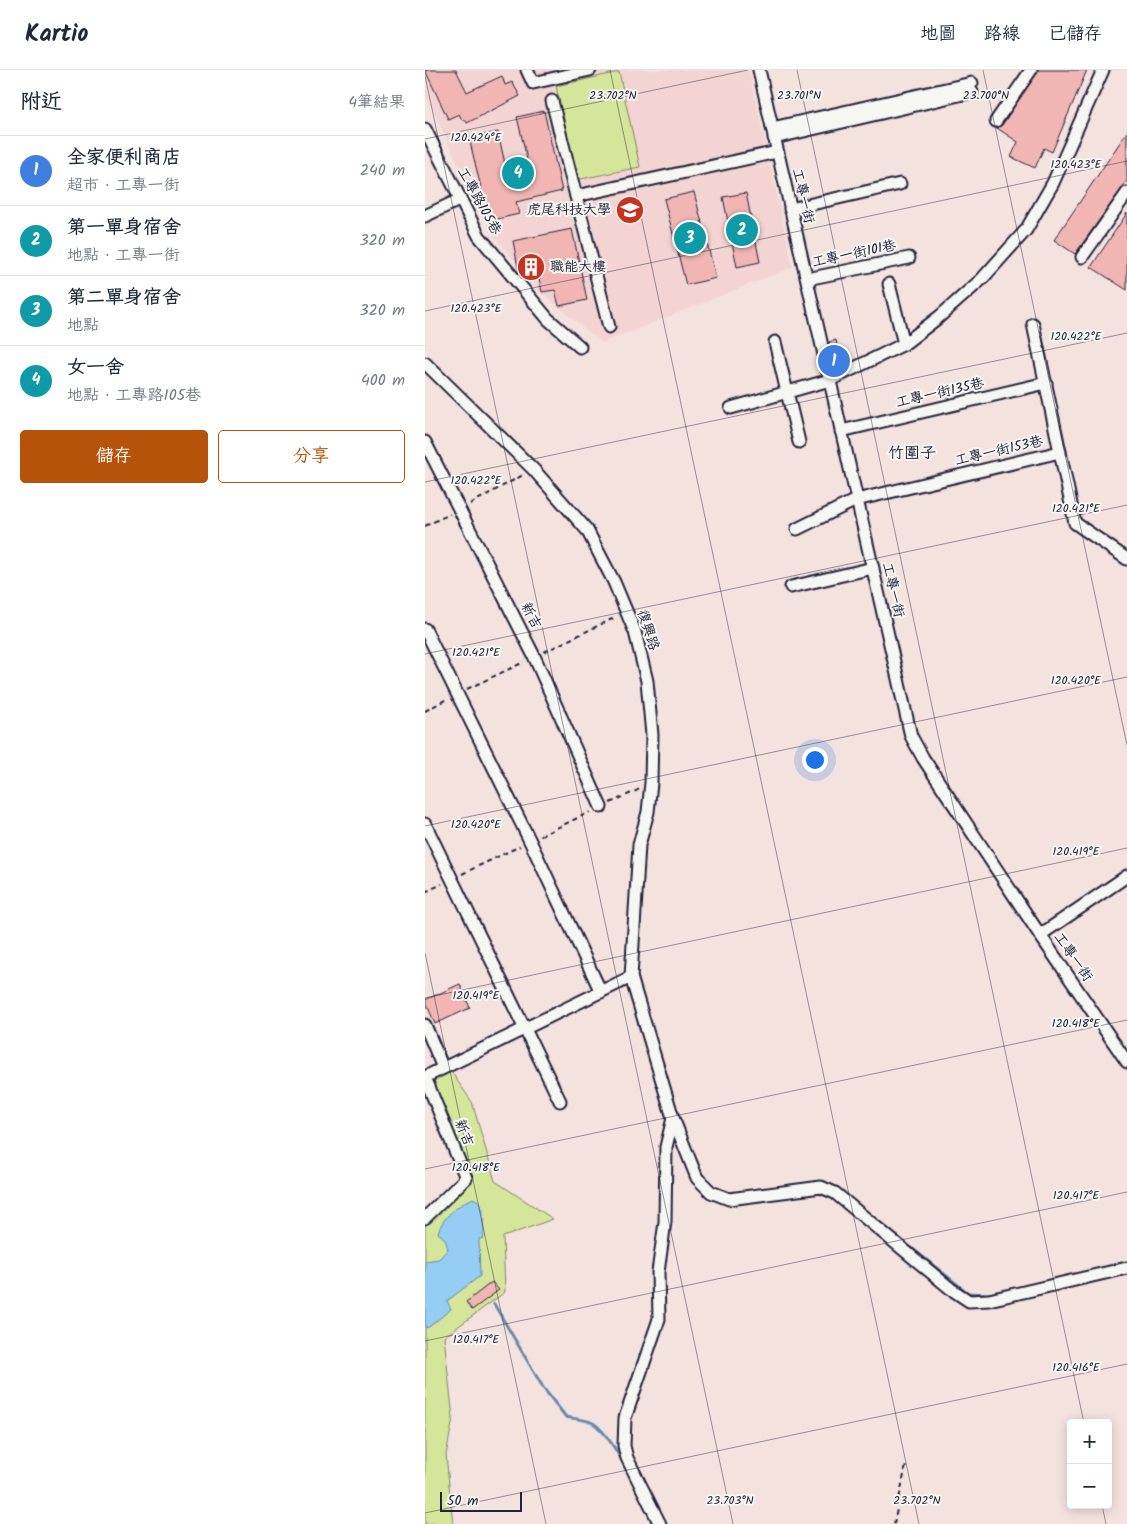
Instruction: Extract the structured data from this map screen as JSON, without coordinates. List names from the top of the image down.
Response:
{
  "streets": {
    "street": [
      "工專一街",
      "工專路105巷",
      "工專一街101巷",
      "工專一街135巷",
      "工專一街153巷",
      "新吉",
      "復興路"
    ]
  },
  "crossings": [
    ["工專一街", "工專一街101巷"],
    ["工專一街", "工專一街135巷"],
    ["工專一街", "工專一街153巷"],
    ["新吉", "復興路"]
  ],
  "districts": ["竹圍子"],
  "places": {
    "school or university": ["虎尾科技大學"],
    "building": ["職能大樓"]
  },
  "scale_bar": "50 m",
  "page": {
    "header": "Kartio",
    "nav": ["地圖", "路線", "已儲存"],
    "heading": ["附近", "4筆結果"],
    "list": [
      {
        "mark": "1",
        "name": "全家便利商店",
        "note": "超市 · 工專一街",
        "value": "240 m"
      },
      {
        "mark": "2",
        "name": "第一單身宿舍",
        "note": "地點 · 工專一街",
        "value": "320 m"
      },
      {
        "mark": "3",
        "name": "第二單身宿舍",
        "note": "地點",
        "value": "320 m"
      },
      {
        "mark": "4",
        "name": "女一舍",
        "note": "地點 · 工專路105巷",
        "value": "400 m"
      }
    ],
    "pins": [
      "4",
      "2",
      "3",
      "1"
    ],
    "buttons": ["儲存", "分享"],
    "map_buttons": ["+", "−"],
    "scale": "50 m"
  },
  "coordinates": [
    "23.702°N",
    "23.701°N",
    "23.700°N",
    "120.424°E",
    "120.423°E",
    "120.422°E",
    "120.421°E",
    "120.420°E",
    "120.419°E",
    "120.418°E",
    "120.417°E",
    "120.416°E",
    "23.703°N"
  ]
}
